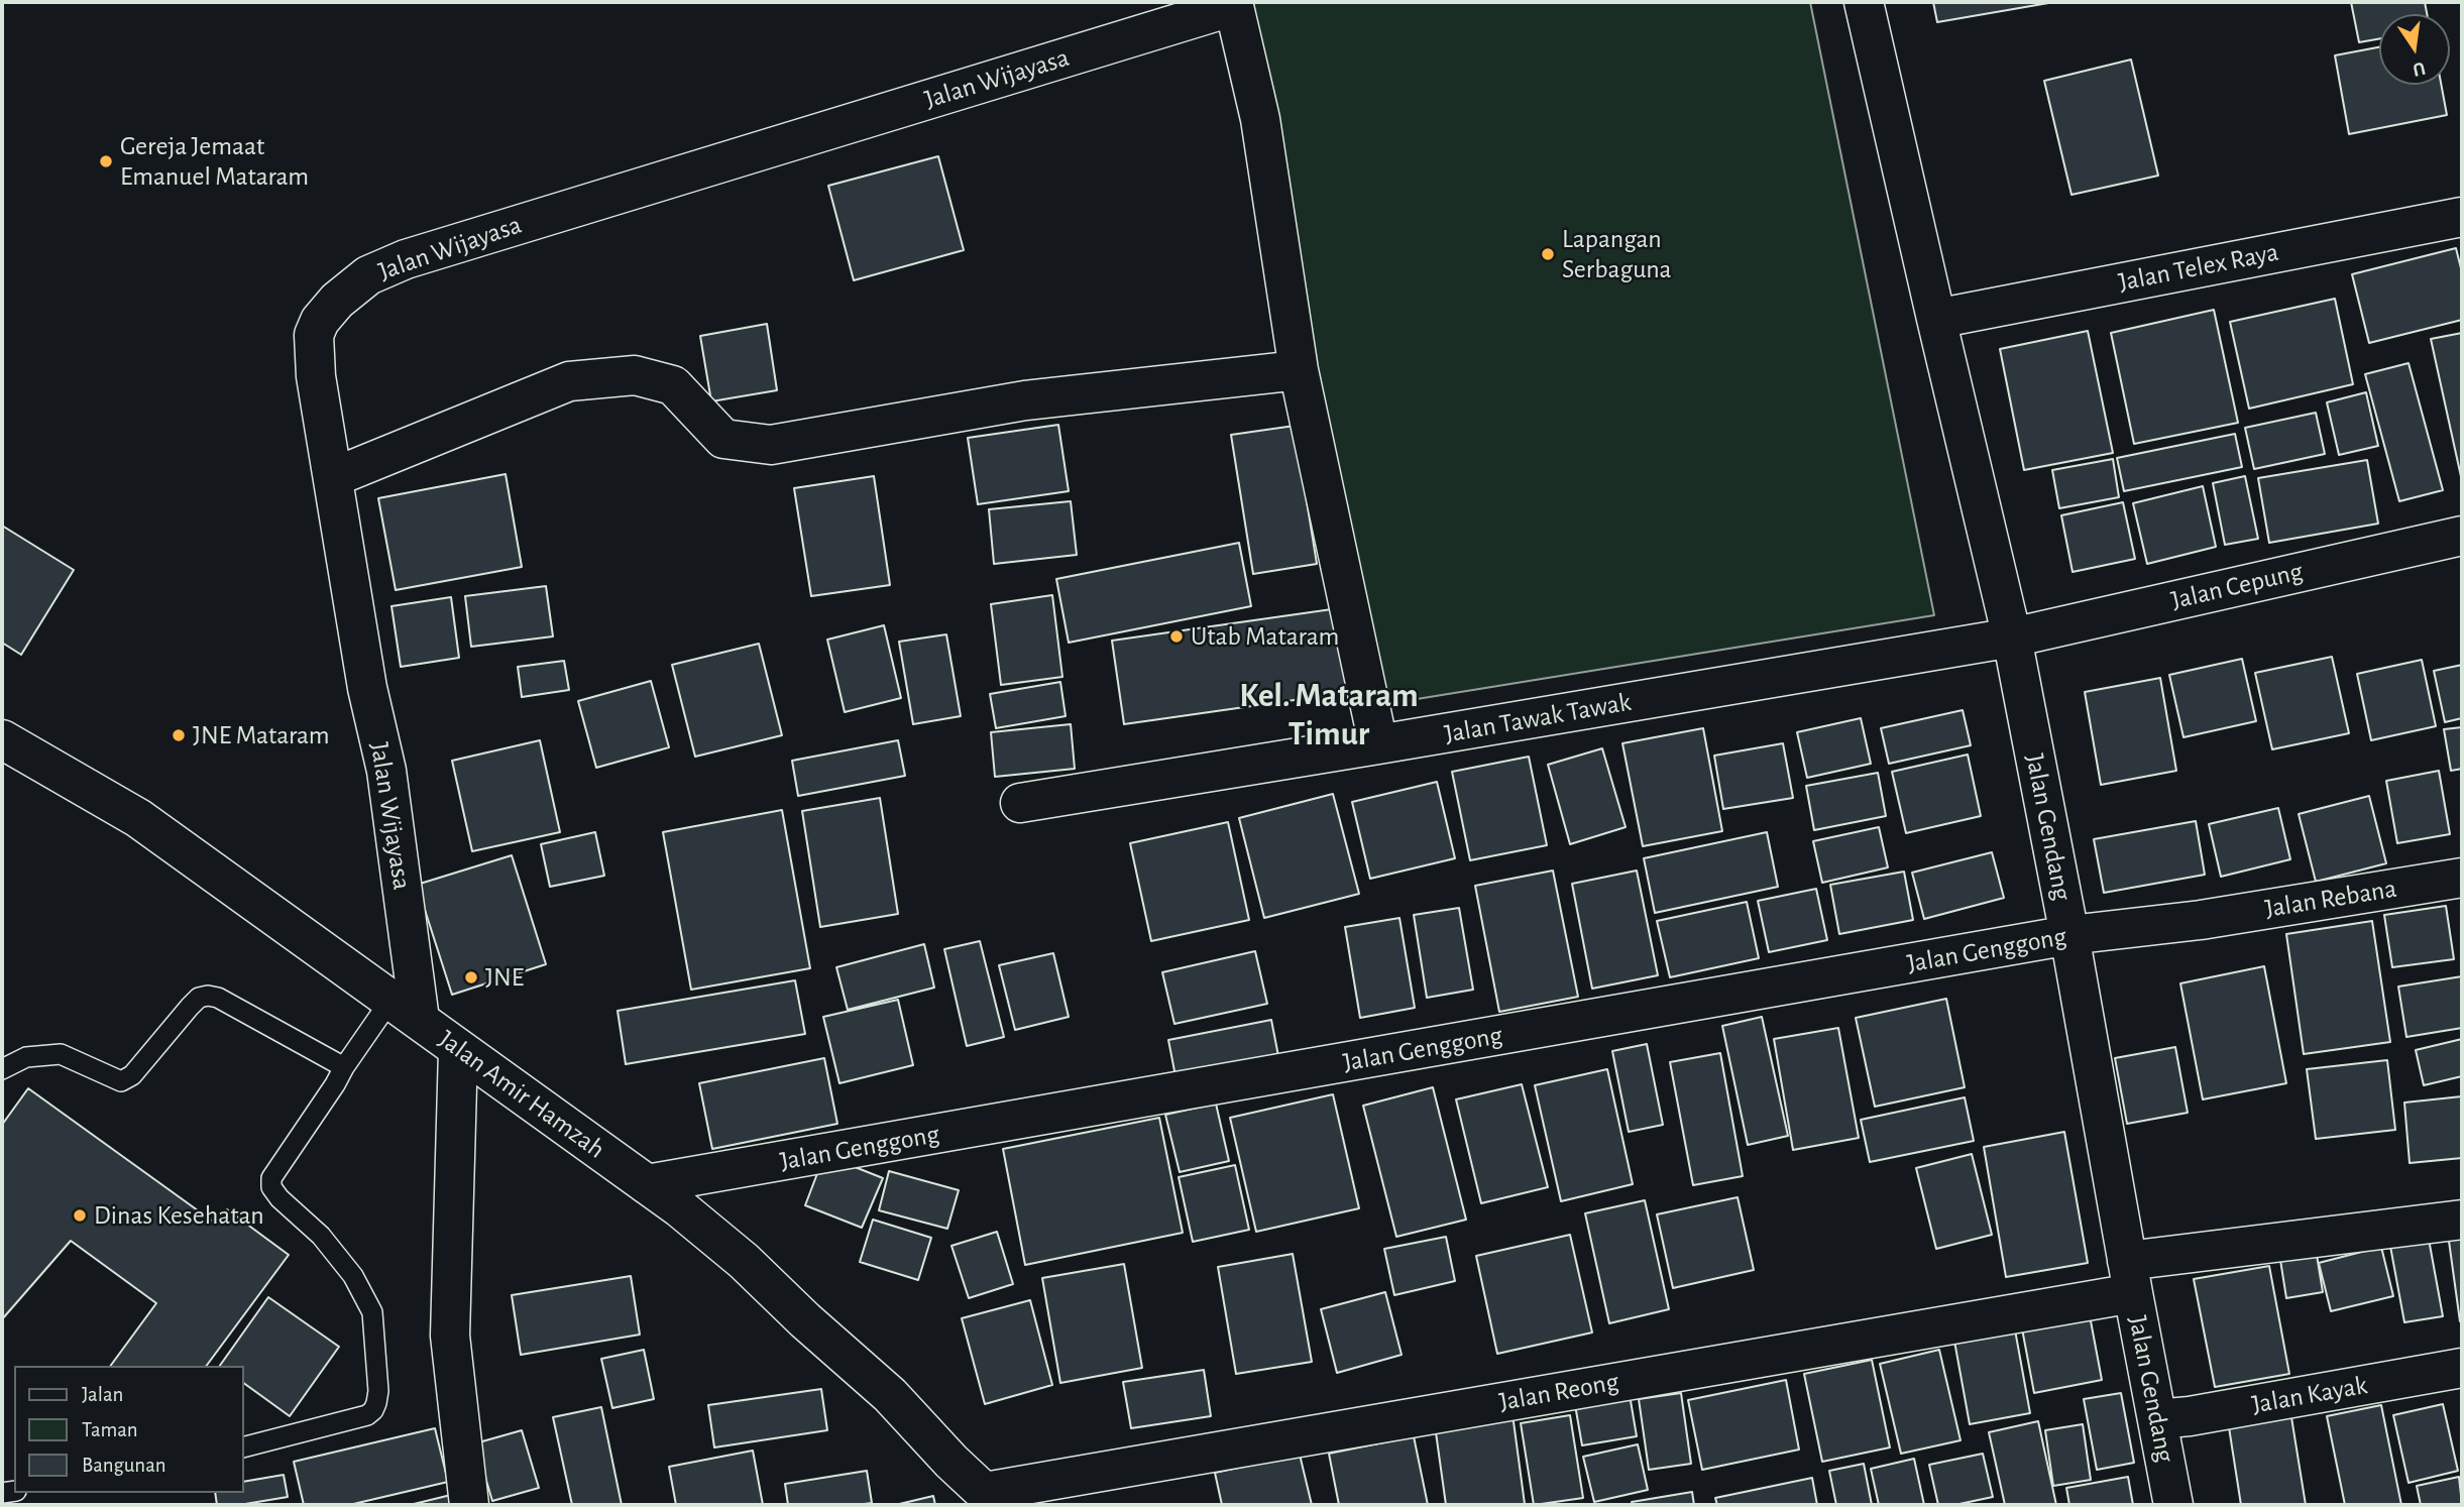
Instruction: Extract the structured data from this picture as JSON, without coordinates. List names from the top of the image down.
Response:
{
  "streets": {
    "street": [
      "Jalan Wijayasa",
      "Jalan Telex Raya",
      "Jalan Cepung",
      "Jalan Tawak Tawak",
      "Jalan Gendang",
      "Jalan Rebana",
      "Jalan Genggong",
      "Jalan Amir Hamzah",
      "Jalan Reong",
      "Jalan Kayak"
    ]
  },
  "crossings": [
    ["Jalan Wijayasa", "Jalan Amir Hamzah"],
    ["Jalan Telex Raya", "Jalan Gendang"],
    ["Jalan Cepung", "Jalan Tawak Tawak"],
    ["Jalan Cepung", "Jalan Gendang"],
    ["Jalan Tawak Tawak", "Jalan Gendang"],
    ["Jalan Gendang", "Jalan Genggong"],
    ["Jalan Gendang", "Jalan Reong"],
    ["Jalan Gendang", "Jalan Kayak"],
    ["Jalan Rebana", "Jalan Genggong"],
    ["Jalan Genggong", "Jalan Amir Hamzah"],
    ["Jalan Amir Hamzah", "Jalan Reong"]
  ],
  "districts": ["Kel. Mataram Timur"],
  "places": [
    "Gereja Jemaat Emanuel Mataram",
    "Lapangan Serbaguna",
    "Utab Mataram",
    "JNE Mataram",
    "JNE",
    "Dinas Kesehatan"
  ],
  "legend": ["Jalan", "Taman", "Bangunan"],
  "north": "bottom"
}
